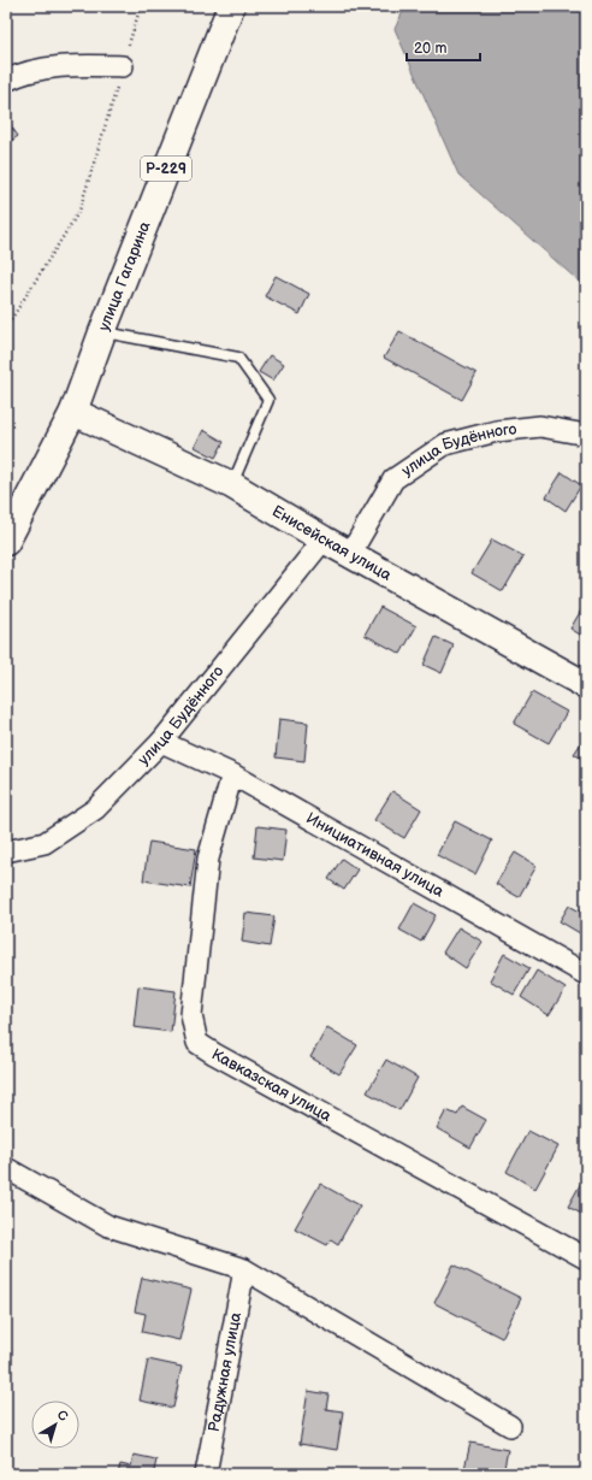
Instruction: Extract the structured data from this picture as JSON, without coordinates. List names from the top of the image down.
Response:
{
  "streets": {
    "street": [
      "Р-229",
      "улица Гагарина",
      "улица Будённого",
      "Енисейская улица",
      "Инициативная улица",
      "Кавказская улица",
      "Радужная улица"
    ]
  },
  "crossings": [
    ["улица Гагарина", "Енисейская улица"],
    ["улица Будённого", "Енисейская улица"],
    ["улица Будённого", "Инициативная улица"],
    ["Инициативная улица", "Кавказская улица"]
  ],
  "scale_bar": "20 m",
  "north": "top right"
}
